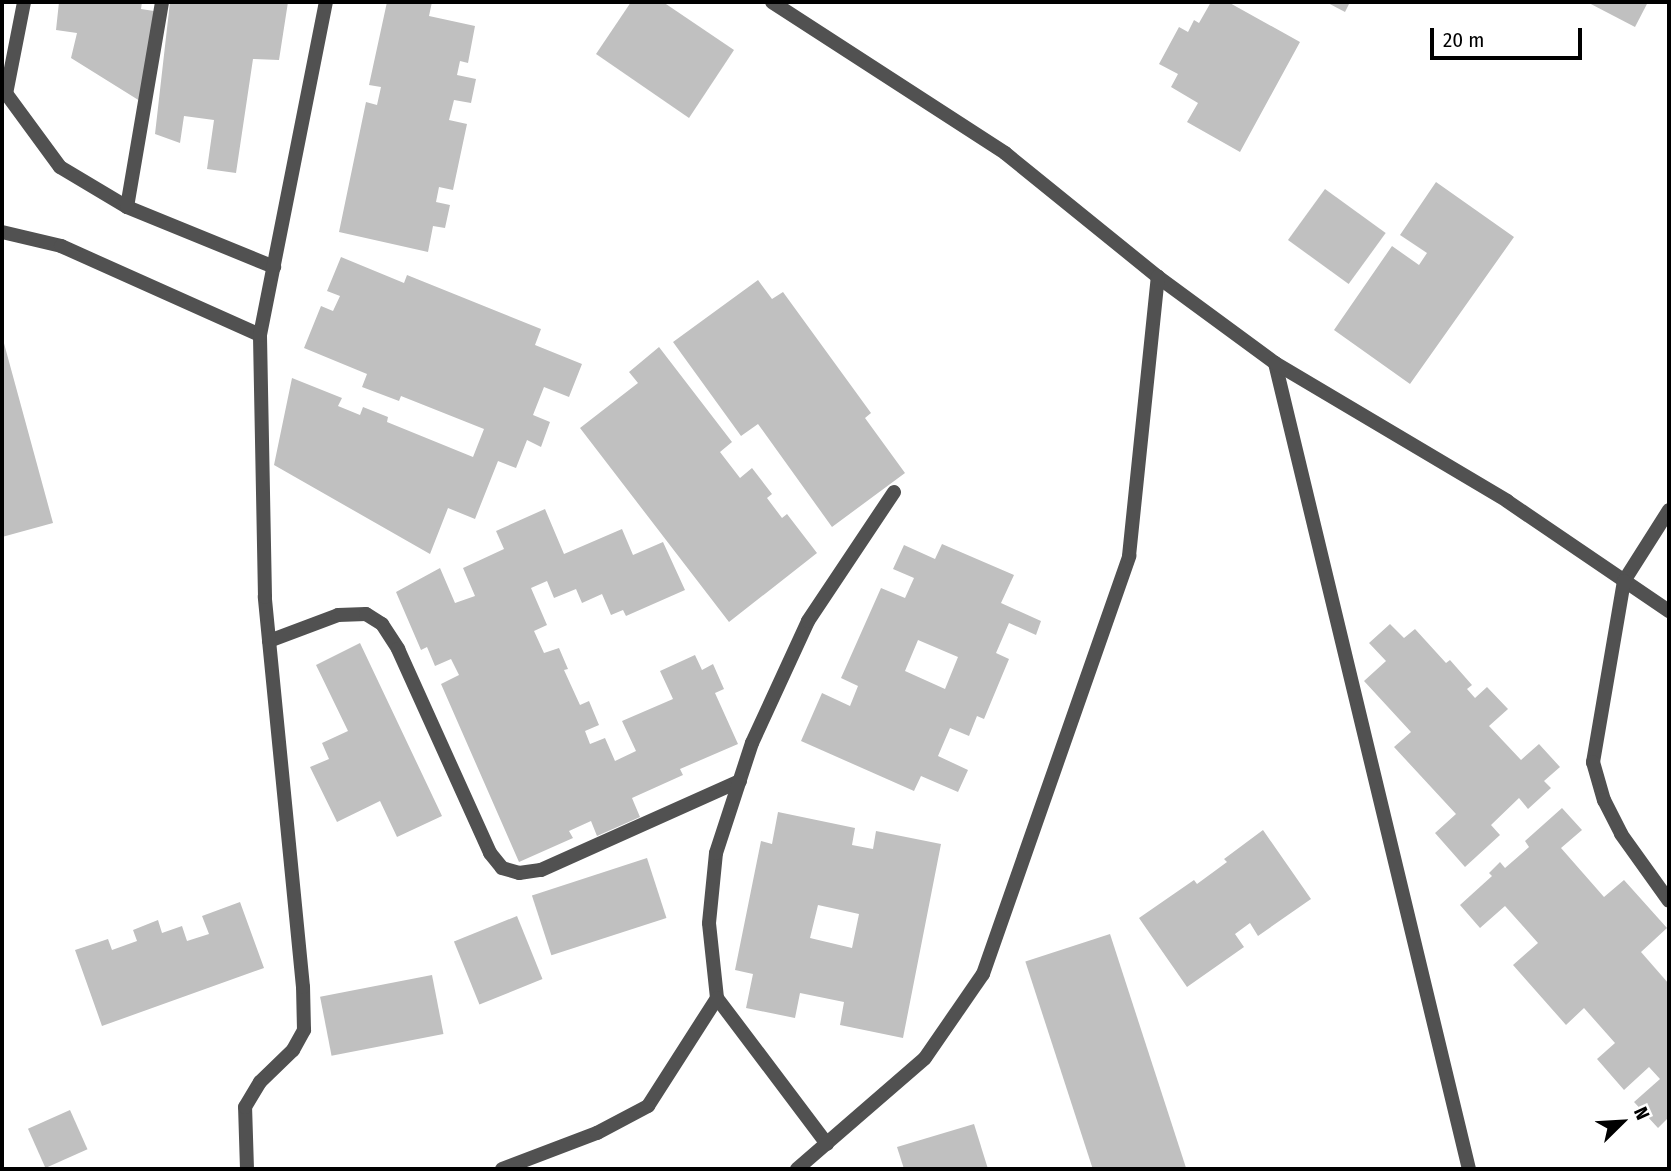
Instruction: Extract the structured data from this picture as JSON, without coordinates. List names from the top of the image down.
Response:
{
  "scale_bar": "20 m",
  "north": "top right"
}
